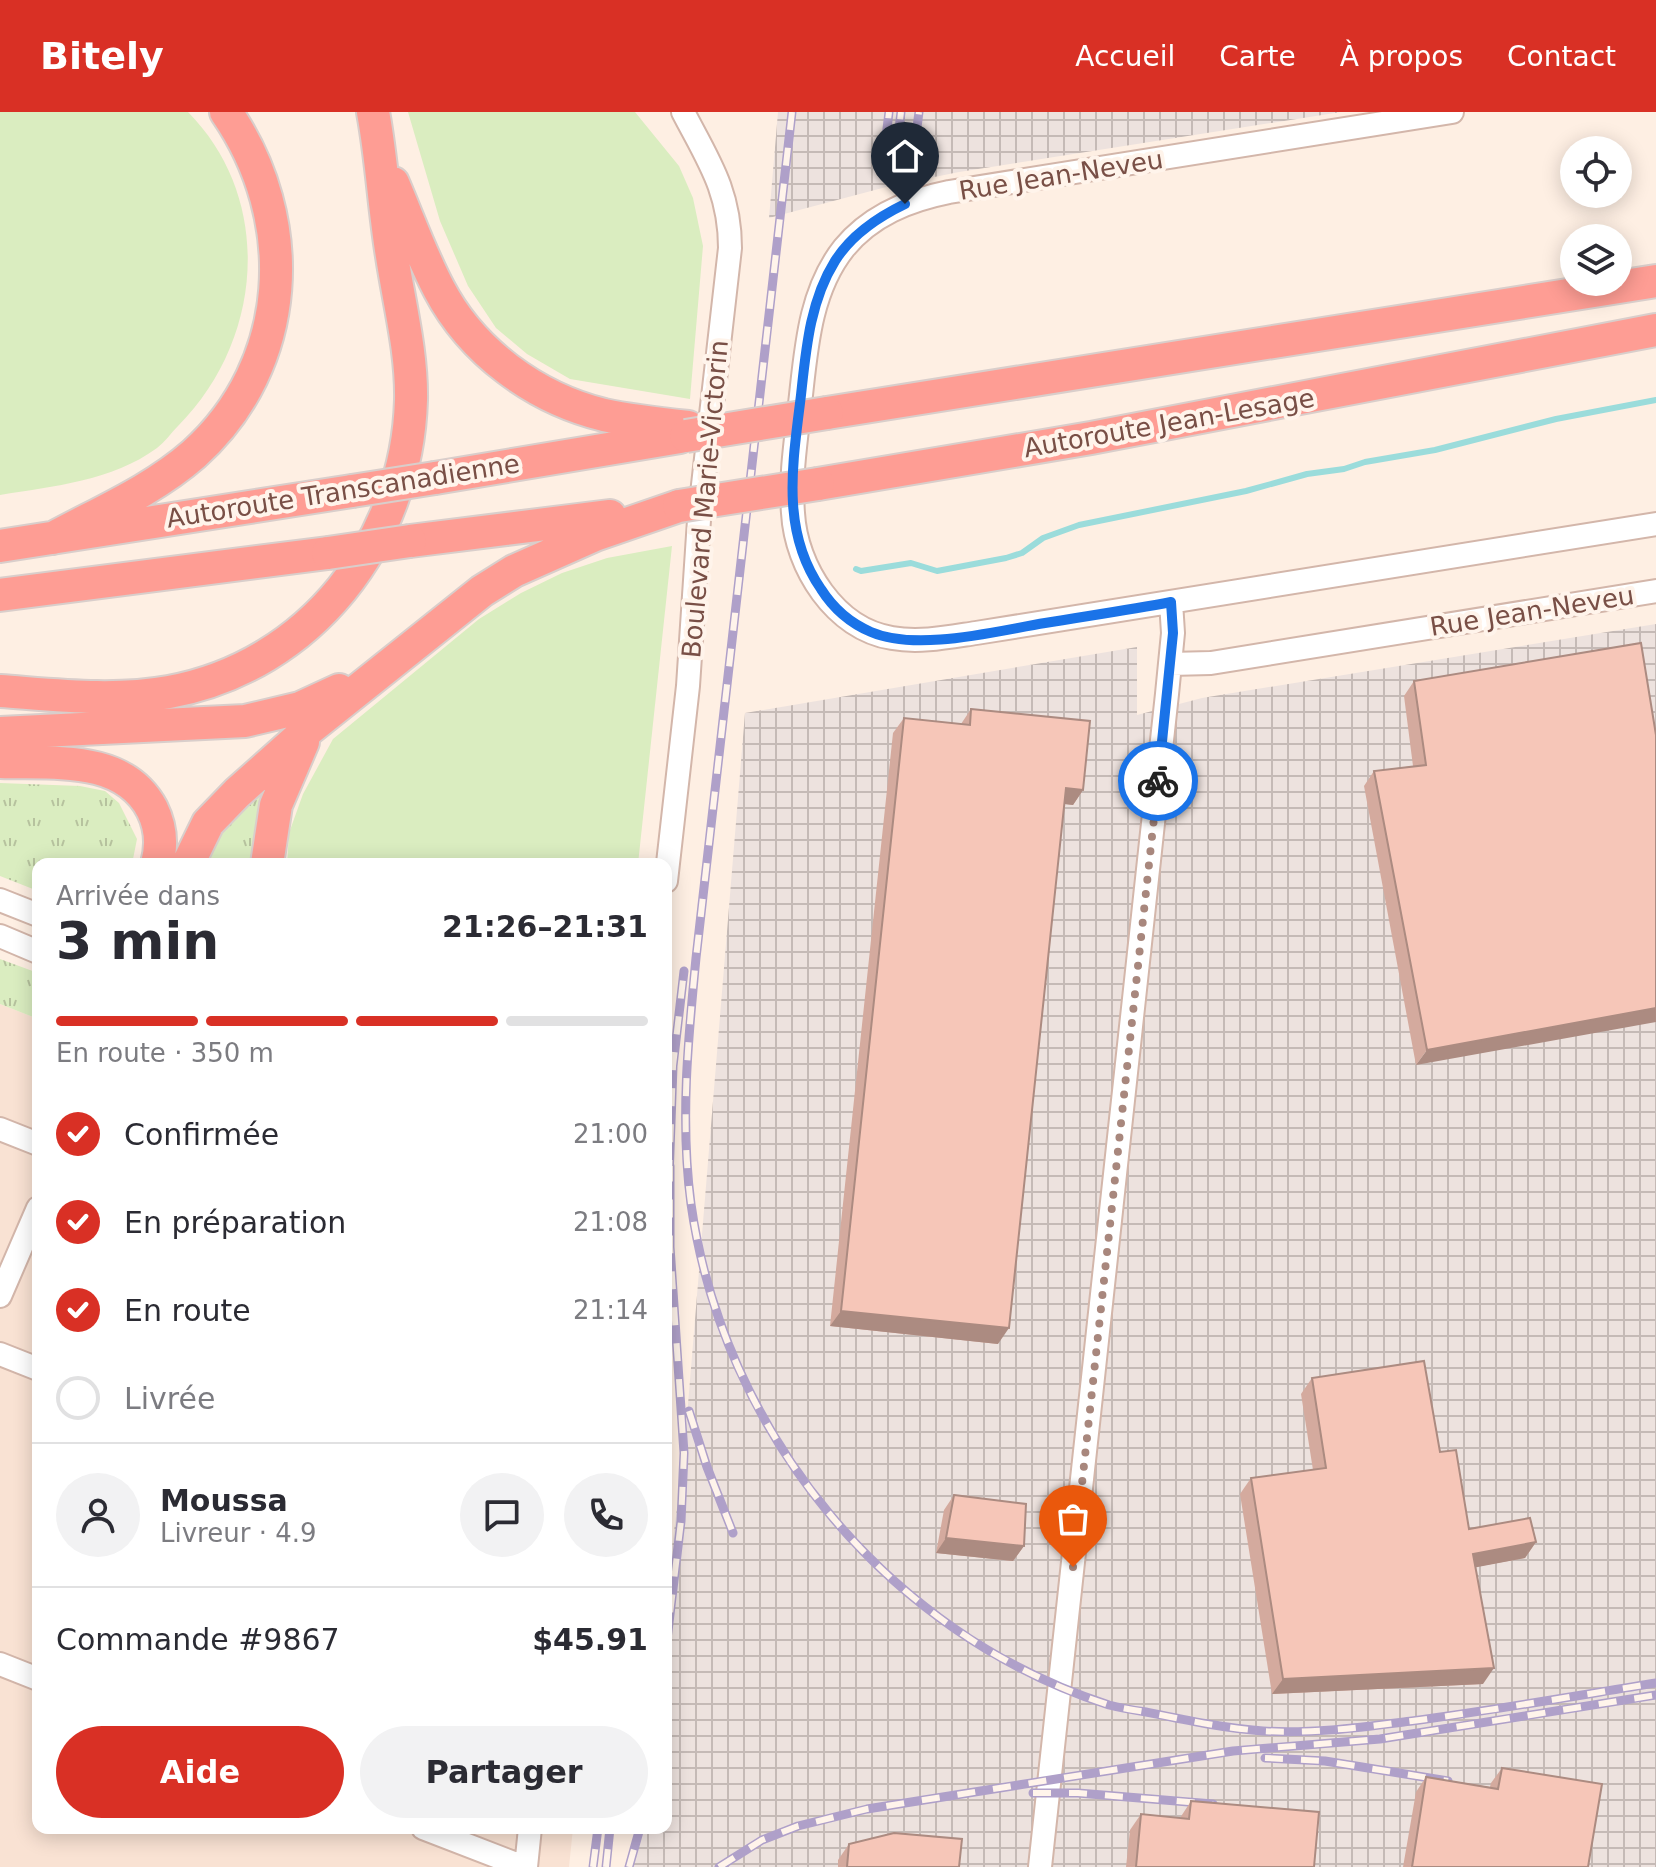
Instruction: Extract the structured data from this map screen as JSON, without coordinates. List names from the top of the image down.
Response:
{
  "streets": {
    "highway": ["Autoroute Jean-Lesage", "Autoroute Transcanadienne"],
    "street": ["Rue Jean-Neveu", "Boulevard Marie-Victorin"]
  },
  "crossings": [
    ["Autoroute Jean-Lesage", "Autoroute Transcanadienne"]
  ],
  "page": {
    "header": "Bitely",
    "nav": [
      "Accueil",
      "Carte",
      "À propos",
      "Contact"
    ],
    "heading": ["3 min", "Arrivée dans", "21:26–21:31"],
    "panel": [
      "Moussa",
      "Livreur · 4.9",
      "Commande #9867",
      "$45.91"
    ],
    "bar": "En route · 350 m",
    "list": [
      ["Confirmée", "21:00"],
      ["En préparation", "21:08"],
      ["En route", "21:14"],
      "Livrée"
    ],
    "buttons": ["Aide", "Partager"]
  }
}
